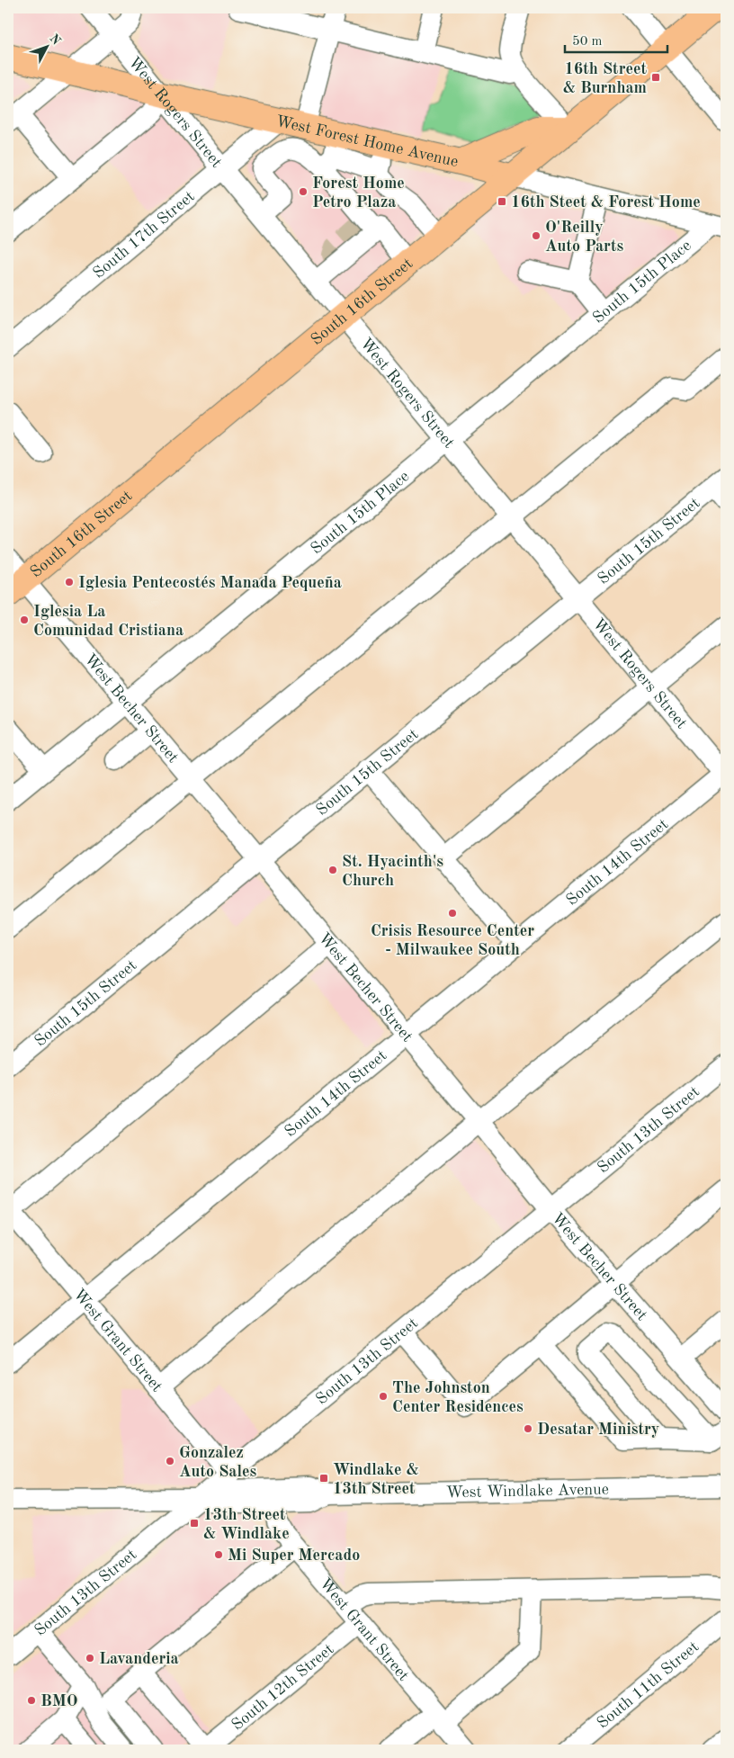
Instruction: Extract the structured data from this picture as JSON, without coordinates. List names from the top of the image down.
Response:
{
  "streets": {
    "main road": ["West Forest Home Avenue", "South 16th Street"],
    "street": [
      "West Rogers Street",
      "South 17th Street",
      "South 15th Place",
      "South 15th Street",
      "West Becher Street",
      "South 14th Street",
      "South 13th Street",
      "West Grant Street",
      "West Windlake Avenue",
      "South 11th Street",
      "South 12th Street"
    ]
  },
  "crossings": [
    ["West Rogers Street", "West Forest Home Avenue"],
    ["West Rogers Street", "South 17th Street"],
    ["West Rogers Street", "South 15th Place"],
    ["West Rogers Street", "South 16th Street"],
    ["West Rogers Street", "South 15th Street"],
    ["West Rogers Street", "South 14th Street"],
    ["West Forest Home Avenue", "South 17th Street"],
    ["West Forest Home Avenue", "South 15th Place"],
    ["West Forest Home Avenue", "South 16th Street"],
    ["South 15th Place", "West Becher Street"],
    ["South 16th Street", "West Becher Street"],
    ["South 15th Street", "West Becher Street"],
    ["West Becher Street", "South 14th Street"],
    ["West Becher Street", "South 13th Street"],
    ["South 14th Street", "West Grant Street"],
    ["South 13th Street", "West Grant Street"],
    ["South 13th Street", "West Windlake Avenue"],
    ["West Grant Street", "West Windlake Avenue"],
    ["West Grant Street", "South 12th Street"]
  ],
  "places": {
    "transit": [
      "16th Street & Burnham",
      "16th Steet & Forest Home",
      "Windlake & 13th Street",
      "13th Street & Windlake"
    ],
    "other": [
      "Forest Home Petro Plaza",
      "O'Reilly Auto Parts",
      "Iglesia Pentecostés Manada Pequeña",
      "Iglesia La Comunidad Cristiana",
      "St. Hyacinth's Church",
      "Crisis Resource Center - Milwaukee South",
      "The Johnston Center Residences",
      "Desatar Ministry",
      "Gonzalez Auto Sales",
      "Mi Super Mercado",
      "Lavanderia",
      "BMO"
    ]
  },
  "scale_bar": "50 m",
  "north": "top right"
}
